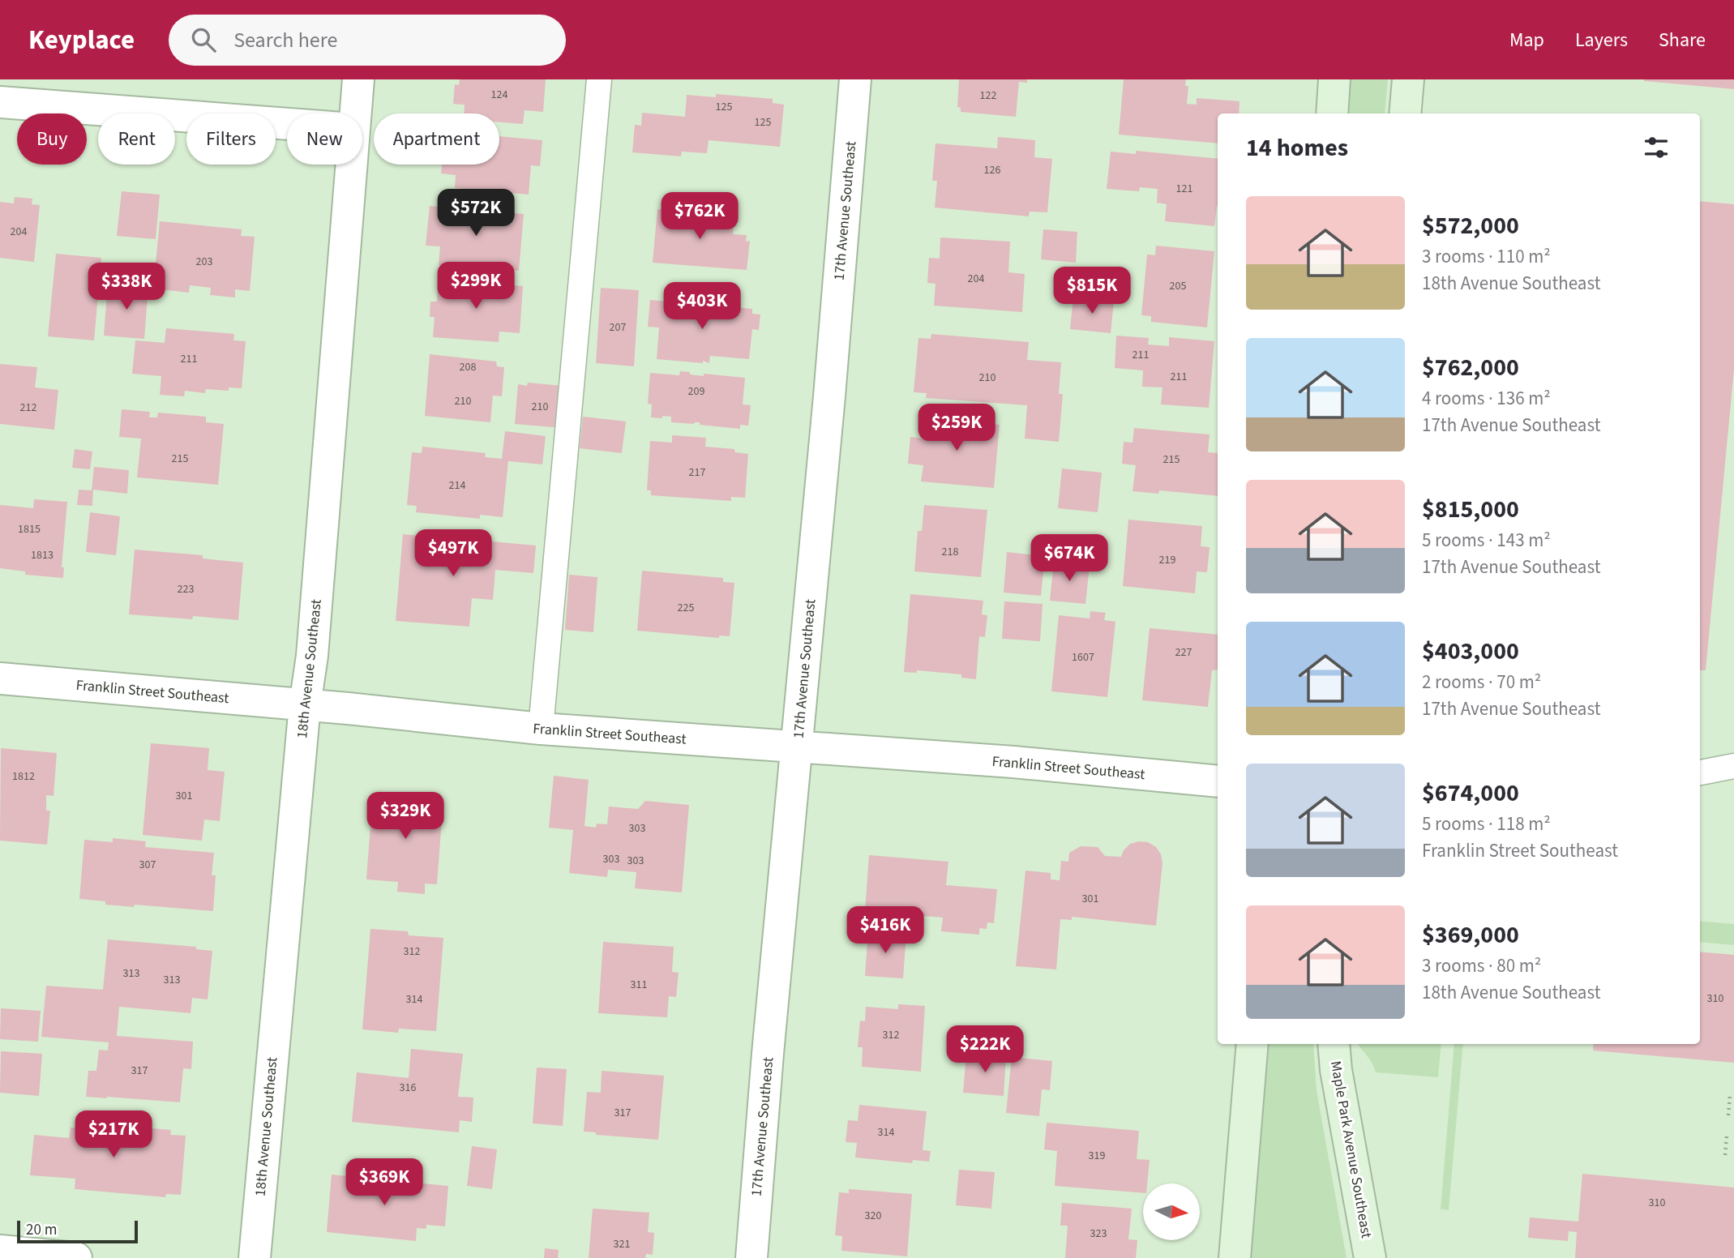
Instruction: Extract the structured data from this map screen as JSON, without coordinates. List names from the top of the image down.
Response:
{
  "streets": {
    "street": [
      "17th Avenue Southeast",
      "18th Avenue Southeast",
      "Franklin Street Southeast",
      "Maple Park Avenue Southeast"
    ]
  },
  "crossings": [
    ["17th Avenue Southeast", "Franklin Street Southeast"],
    ["18th Avenue Southeast", "Franklin Street Southeast"]
  ],
  "house_numbers": [
    "124",
    "122",
    "125",
    "125",
    "126",
    "121",
    "204",
    "203",
    "204",
    "205",
    "207",
    "211",
    "211",
    "208",
    "211",
    "210",
    "209",
    "210",
    "210",
    "212",
    "215",
    "215",
    "217",
    "214",
    "1815",
    "218",
    "1813",
    "219",
    "223",
    "225",
    "227",
    "1607",
    "1812",
    "301",
    "303",
    "303",
    "303",
    "307",
    "301",
    "312",
    "313",
    "313",
    "311",
    "310",
    "314",
    "312",
    "317",
    "316",
    "317",
    "314",
    "319",
    "310",
    "320",
    "323",
    "321"
  ],
  "scale_bar": "20 m",
  "north": "right",
  "page": {
    "header": "Keyplace",
    "search": "Search here",
    "nav": ["Map", "Layers", "Share"],
    "chip": [
      "Buy",
      "Rent",
      "Filters",
      "New",
      "Apartment"
    ],
    "heading": "14 homes",
    "list": [
      {
        "name": "$572,000",
        "note": "3 rooms · 110 m² · 18th Avenue Southeast"
      },
      {
        "name": "$762,000",
        "note": "4 rooms · 136 m² · 17th Avenue Southeast"
      },
      {
        "name": "$815,000",
        "note": "5 rooms · 143 m² · 17th Avenue Southeast"
      },
      {
        "name": "$403,000",
        "note": "2 rooms · 70 m² · 17th Avenue Southeast"
      },
      {
        "name": "$674,000",
        "note": "5 rooms · 118 m² · Franklin Street Southeast"
      },
      {
        "name": "$369,000",
        "note": "3 rooms · 80 m² · 18th Avenue Southeast"
      }
    ],
    "price": [
      "$572K",
      "$762K",
      "$299K",
      "$338K",
      "$815K",
      "$403K",
      "$259K",
      "$497K",
      "$674K",
      "$329K",
      "$416K",
      "$222K",
      "$217K",
      "$369K"
    ],
    "scale": "20 m"
  }
}
